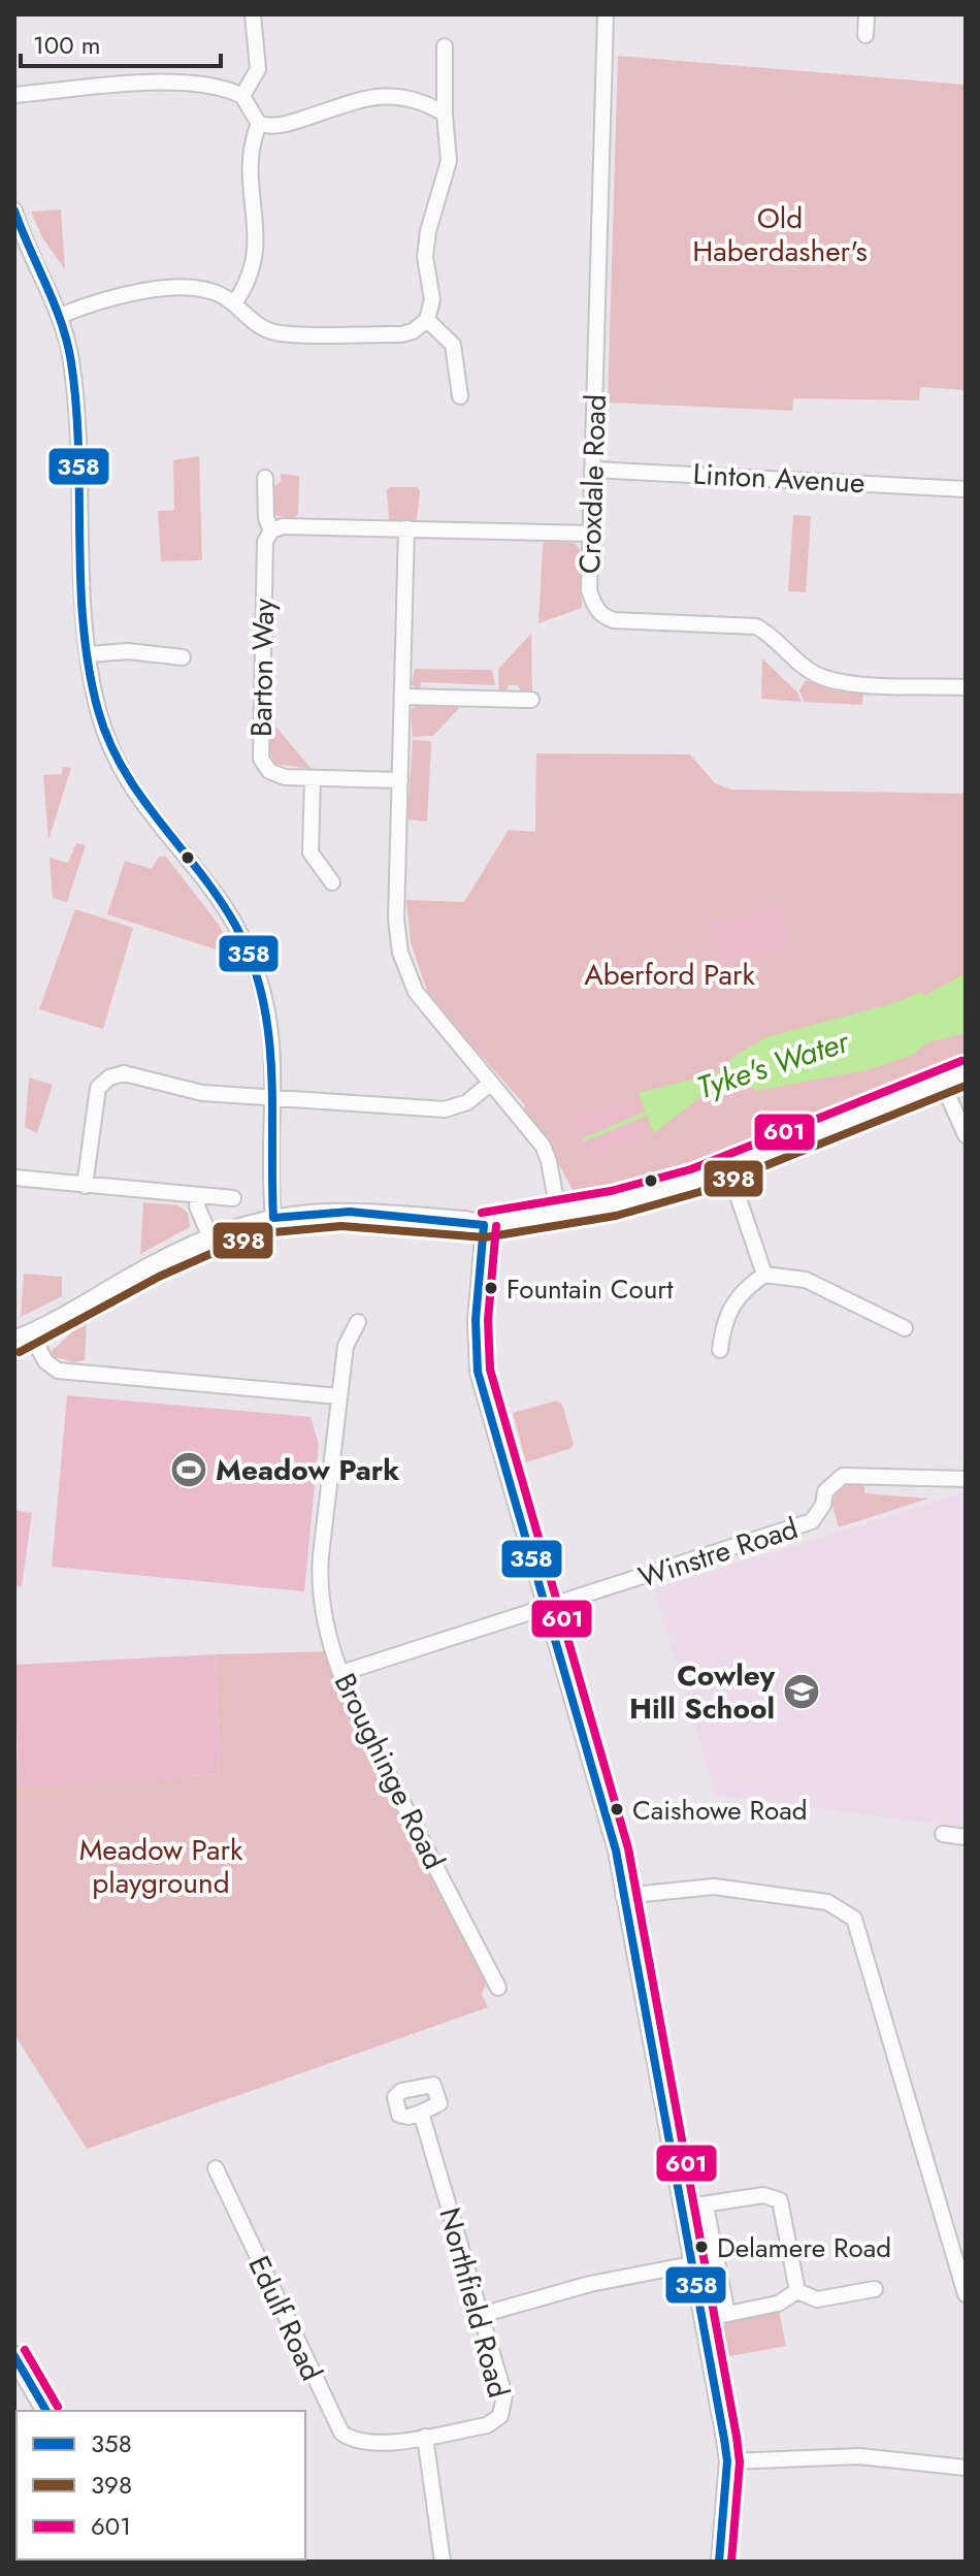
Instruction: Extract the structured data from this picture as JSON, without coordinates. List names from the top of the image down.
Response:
{
  "streets": {
    "street": [
      "Linton Avenue",
      "Croxdale Road",
      "Barton Way",
      "Winstre Road",
      "Broughinge Road",
      "Northfield Road",
      "Edulf Road"
    ]
  },
  "crossings": [
    ["Linton Avenue", "Croxdale Road"],
    ["Northfield Road", "Edulf Road"]
  ],
  "water": ["Tyke's Water"],
  "parks": ["Old Haberdasher's", "Aberford Park", "Meadow Park playground"],
  "places": {
    "other": ["Fountain Court", "Caishowe Road", "Delamere Road"],
    "sports": ["Meadow Park"],
    "school or university": ["Cowley Hill School"]
  },
  "lines": ["transit line 358", "transit line 601", "transit line 398"],
  "legend": ["358", "398", "601"],
  "scale_bar": "100 m"
}
